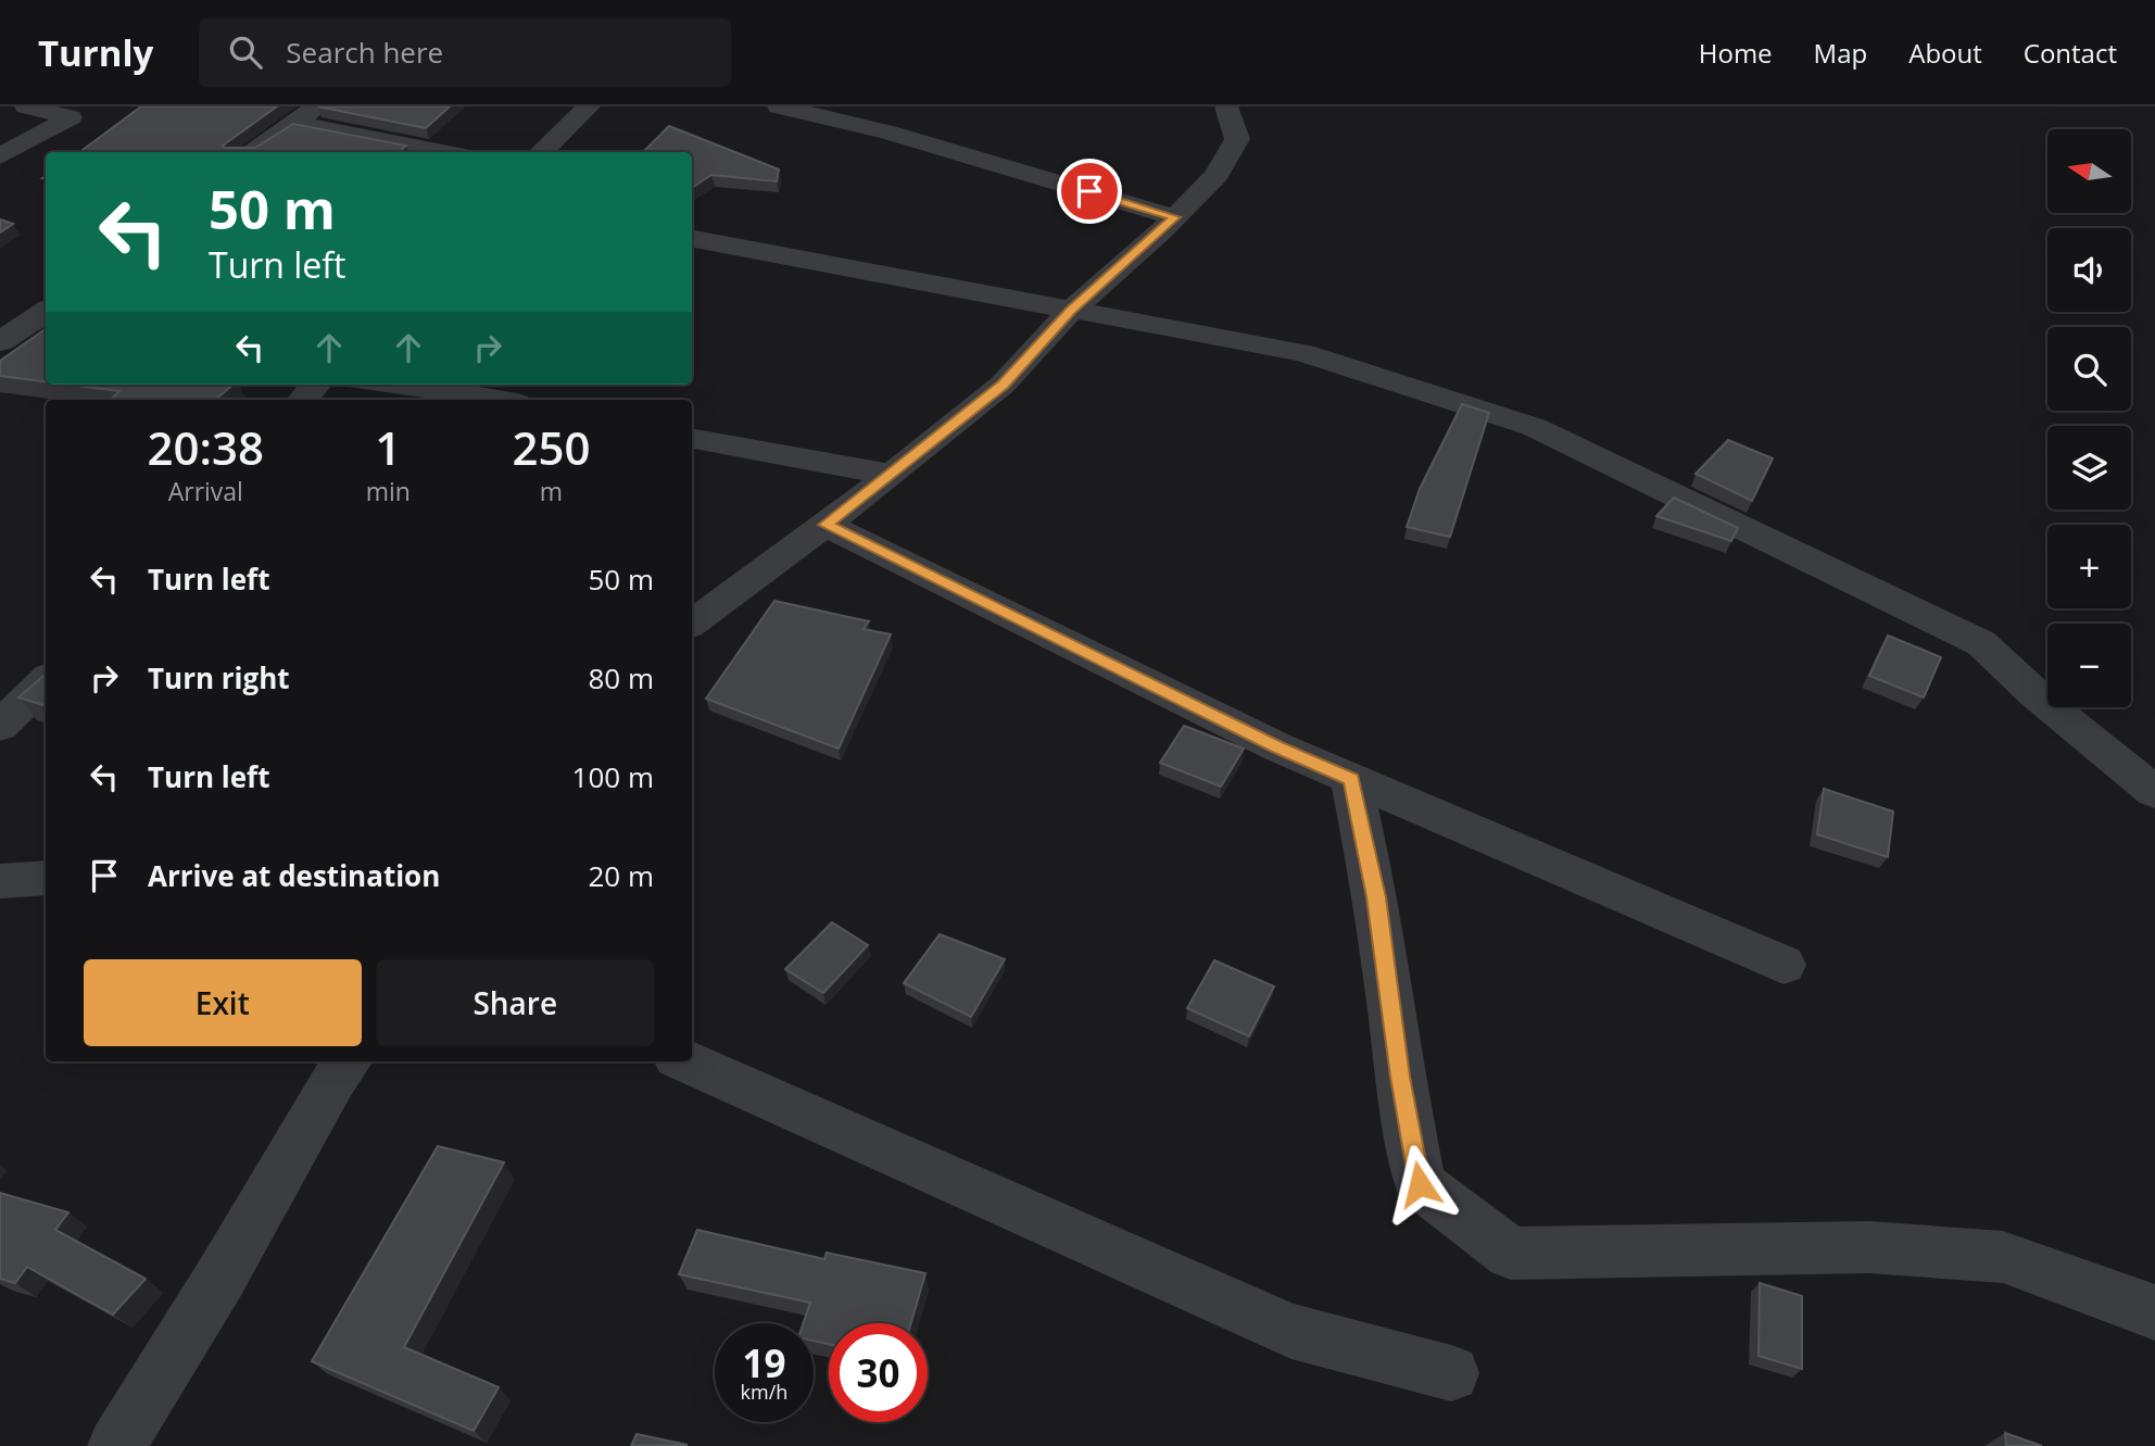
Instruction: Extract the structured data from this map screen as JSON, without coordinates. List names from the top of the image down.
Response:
{
  "north": "left",
  "page": {
    "header": "Turnly",
    "search": "Search here",
    "nav": [
      "Home",
      "Map",
      "About",
      "Contact"
    ],
    "map_buttons": ["+", "−"],
    "turn": ["50 m", "Turn left"],
    "eta": [
      "20:38",
      "Arrival",
      "1",
      "min",
      "250",
      "m"
    ],
    "list": [
      {
        "name": "Turn left",
        "value": "50 m"
      },
      {
        "name": "Turn right",
        "value": "80 m"
      },
      {
        "name": "Turn left",
        "value": "100 m"
      },
      {
        "name": "Arrive at destination",
        "value": "20 m"
      }
    ],
    "buttons": ["Exit", "Share"],
    "speed": "19 km/h",
    "limit": "30"
  }
}
